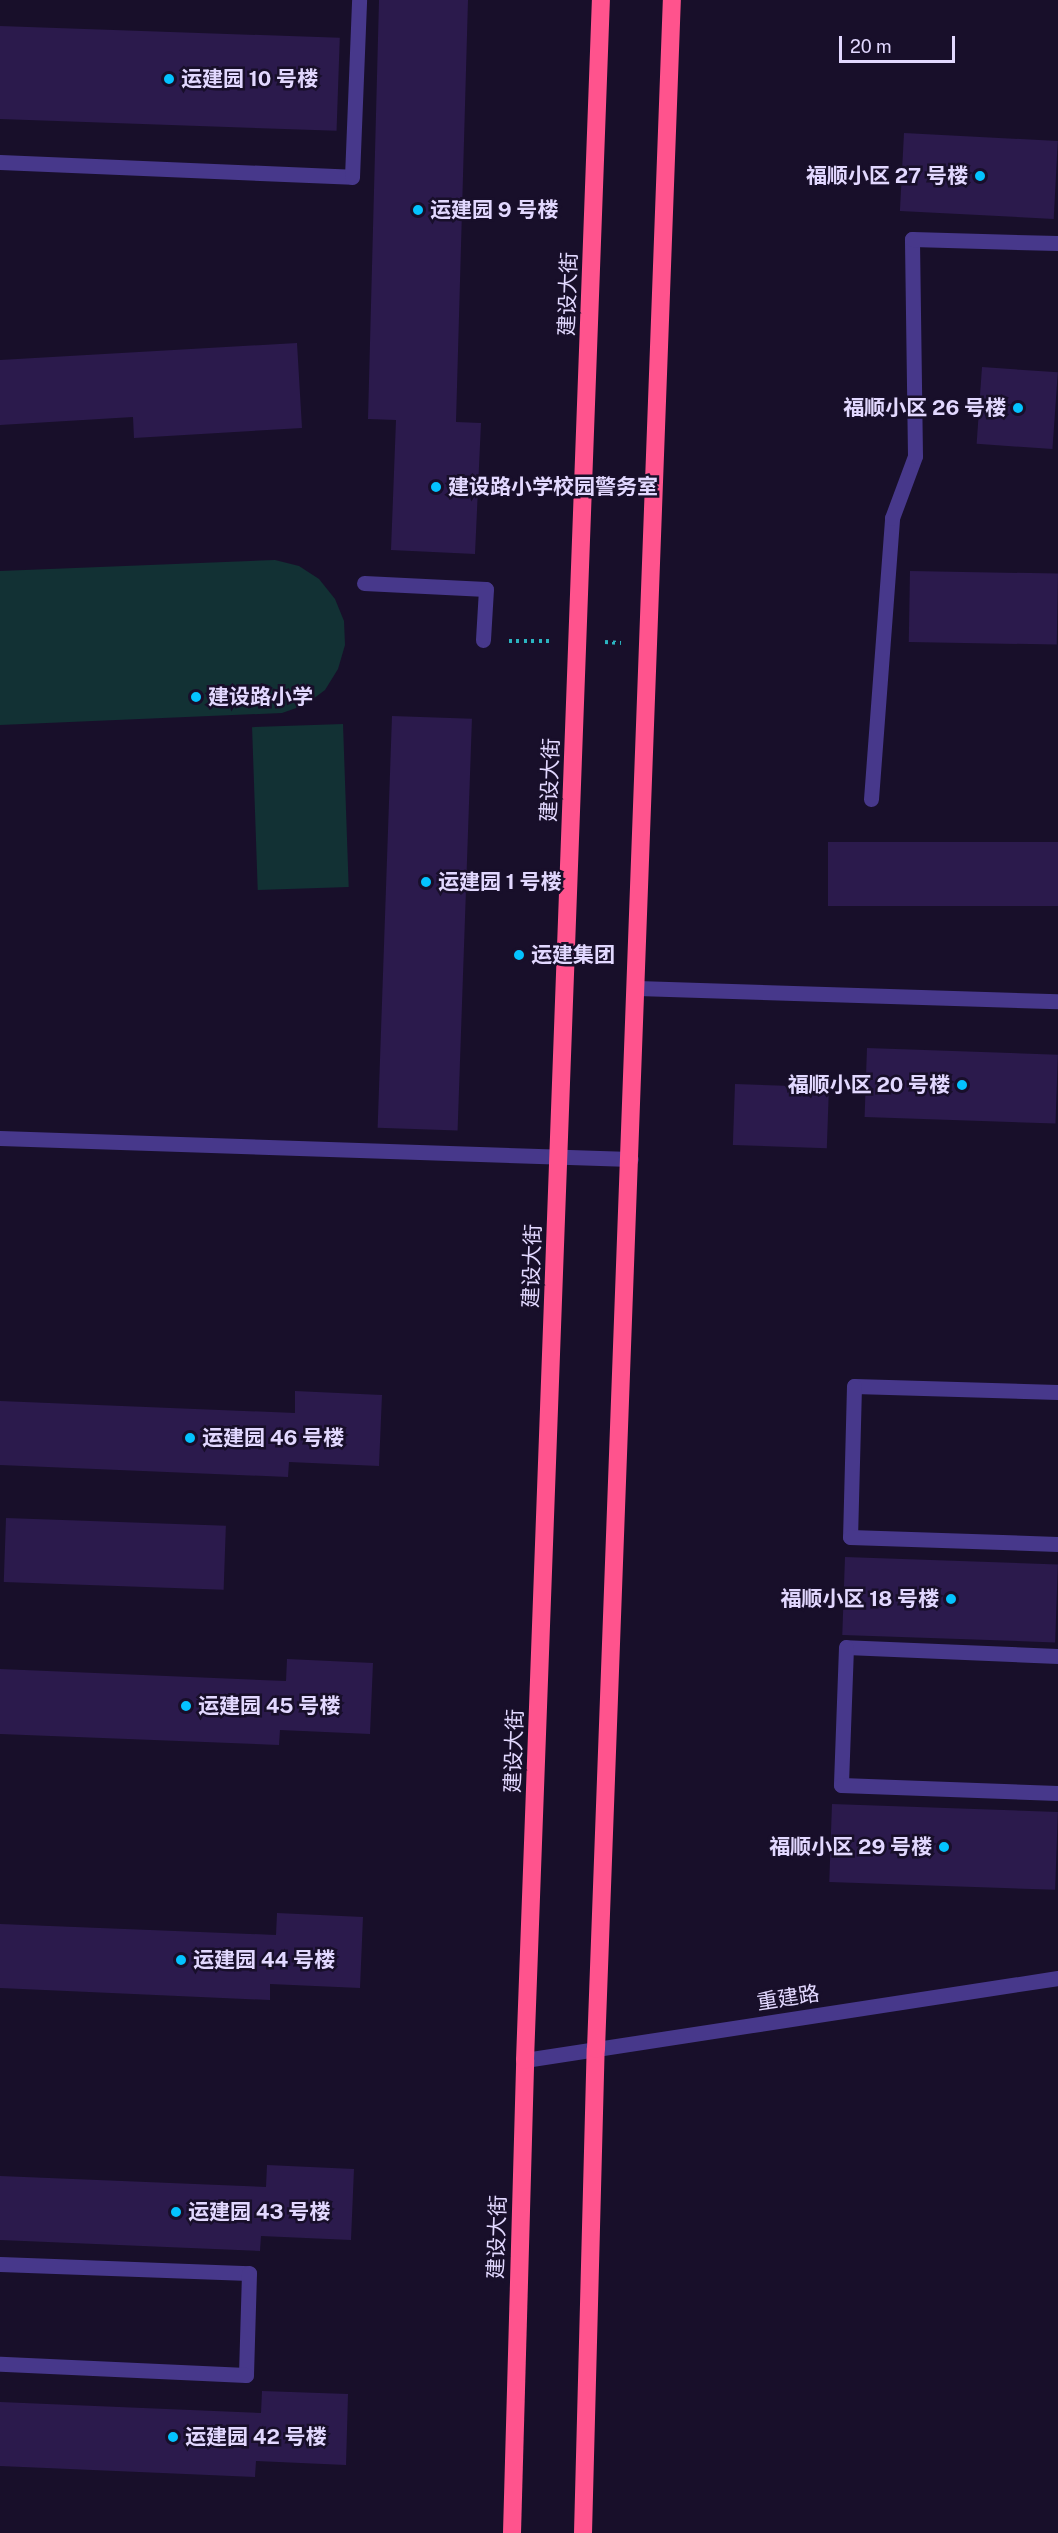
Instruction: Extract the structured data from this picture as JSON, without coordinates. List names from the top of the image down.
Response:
{
  "streets": {
    "highway": ["建设大街"],
    "street": ["重建路"]
  },
  "crossings": [
    ["建设大街", "重建路"]
  ],
  "places": [
    "运建园 10 号楼",
    "福顺小区 27 号楼",
    "运建园 9 号楼",
    "福顺小区 26 号楼",
    "建设路小学校园警务室",
    "建设路小学",
    "运建园 1 号楼",
    "运建集团",
    "福顺小区 20 号楼",
    "运建园 46 号楼",
    "福顺小区 18 号楼",
    "运建园 45 号楼",
    "福顺小区 29 号楼",
    "运建园 44 号楼",
    "运建园 43 号楼",
    "运建园 42 号楼"
  ],
  "scale_bar": "20 m"
}
